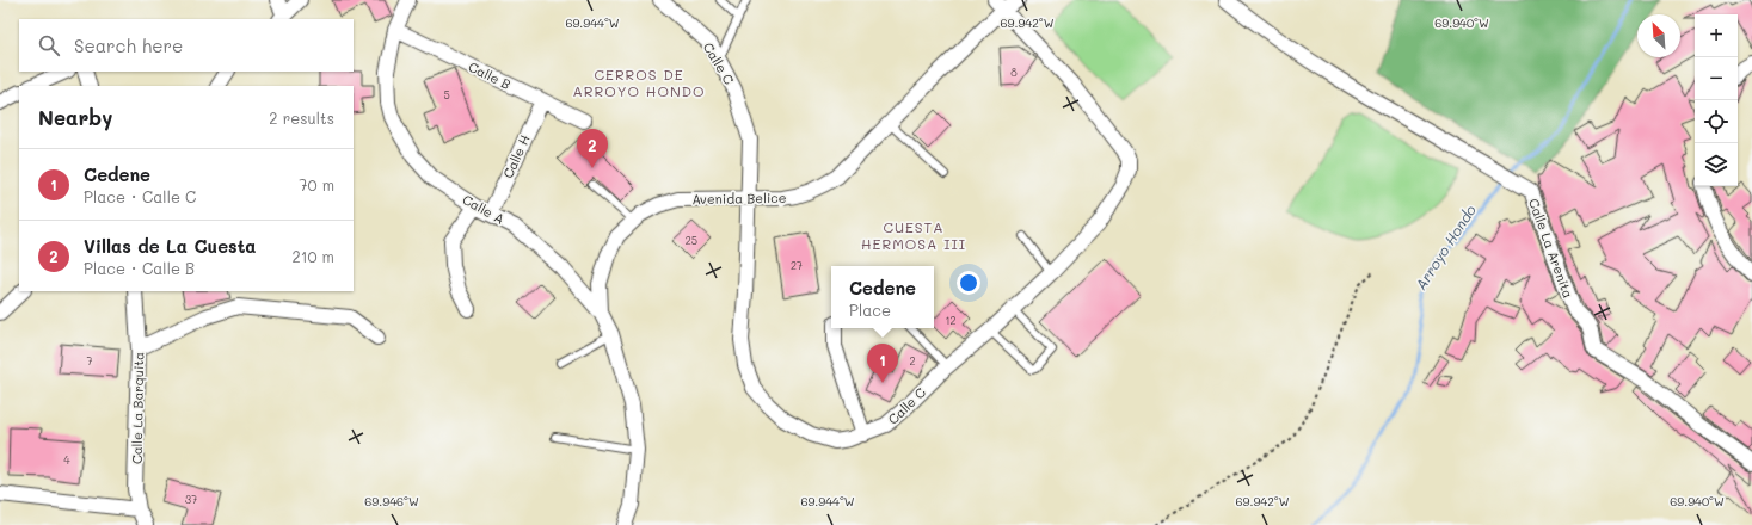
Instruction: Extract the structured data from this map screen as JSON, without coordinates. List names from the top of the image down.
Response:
{
  "streets": {
    "street": [
      "Calle C",
      "Calle B",
      "Calle H",
      "Avenida Belice",
      "Calle A",
      "Calle La Arenita",
      "Calle La Barquita"
    ]
  },
  "crossings": [
    ["Calle C", "Avenida Belice"],
    ["Calle B", "Calle H"],
    ["Calle B", "Calle A"],
    ["Calle H", "Calle A"],
    ["Avenida Belice", "Calle A"]
  ],
  "districts": ["CERROS DE ARROYO HONDO", "CUESTA HERMOSA III"],
  "water": ["Arroyo Hondo"],
  "house_numbers": [
    "8",
    "5",
    "25",
    "27",
    "12",
    "7",
    "2",
    "4",
    "37"
  ],
  "north": "top left",
  "page": {
    "map_buttons": ["+", "−"],
    "search": "Search here",
    "heading": ["Nearby", "2 results"],
    "pins": ["2", "1"],
    "list": [
      {
        "mark": "1",
        "name": "Cedene",
        "note": "Place · Calle C",
        "value": "70 m"
      },
      {
        "mark": "2",
        "name": "Villas de La Cuesta",
        "note": "Place · Calle B",
        "value": "210 m"
      }
    ],
    "popup": ["Cedene", "Place"]
  },
  "coordinates": [
    "69.944°W",
    "69.942°W",
    "69.940°W",
    "69.946°W"
  ]
}
